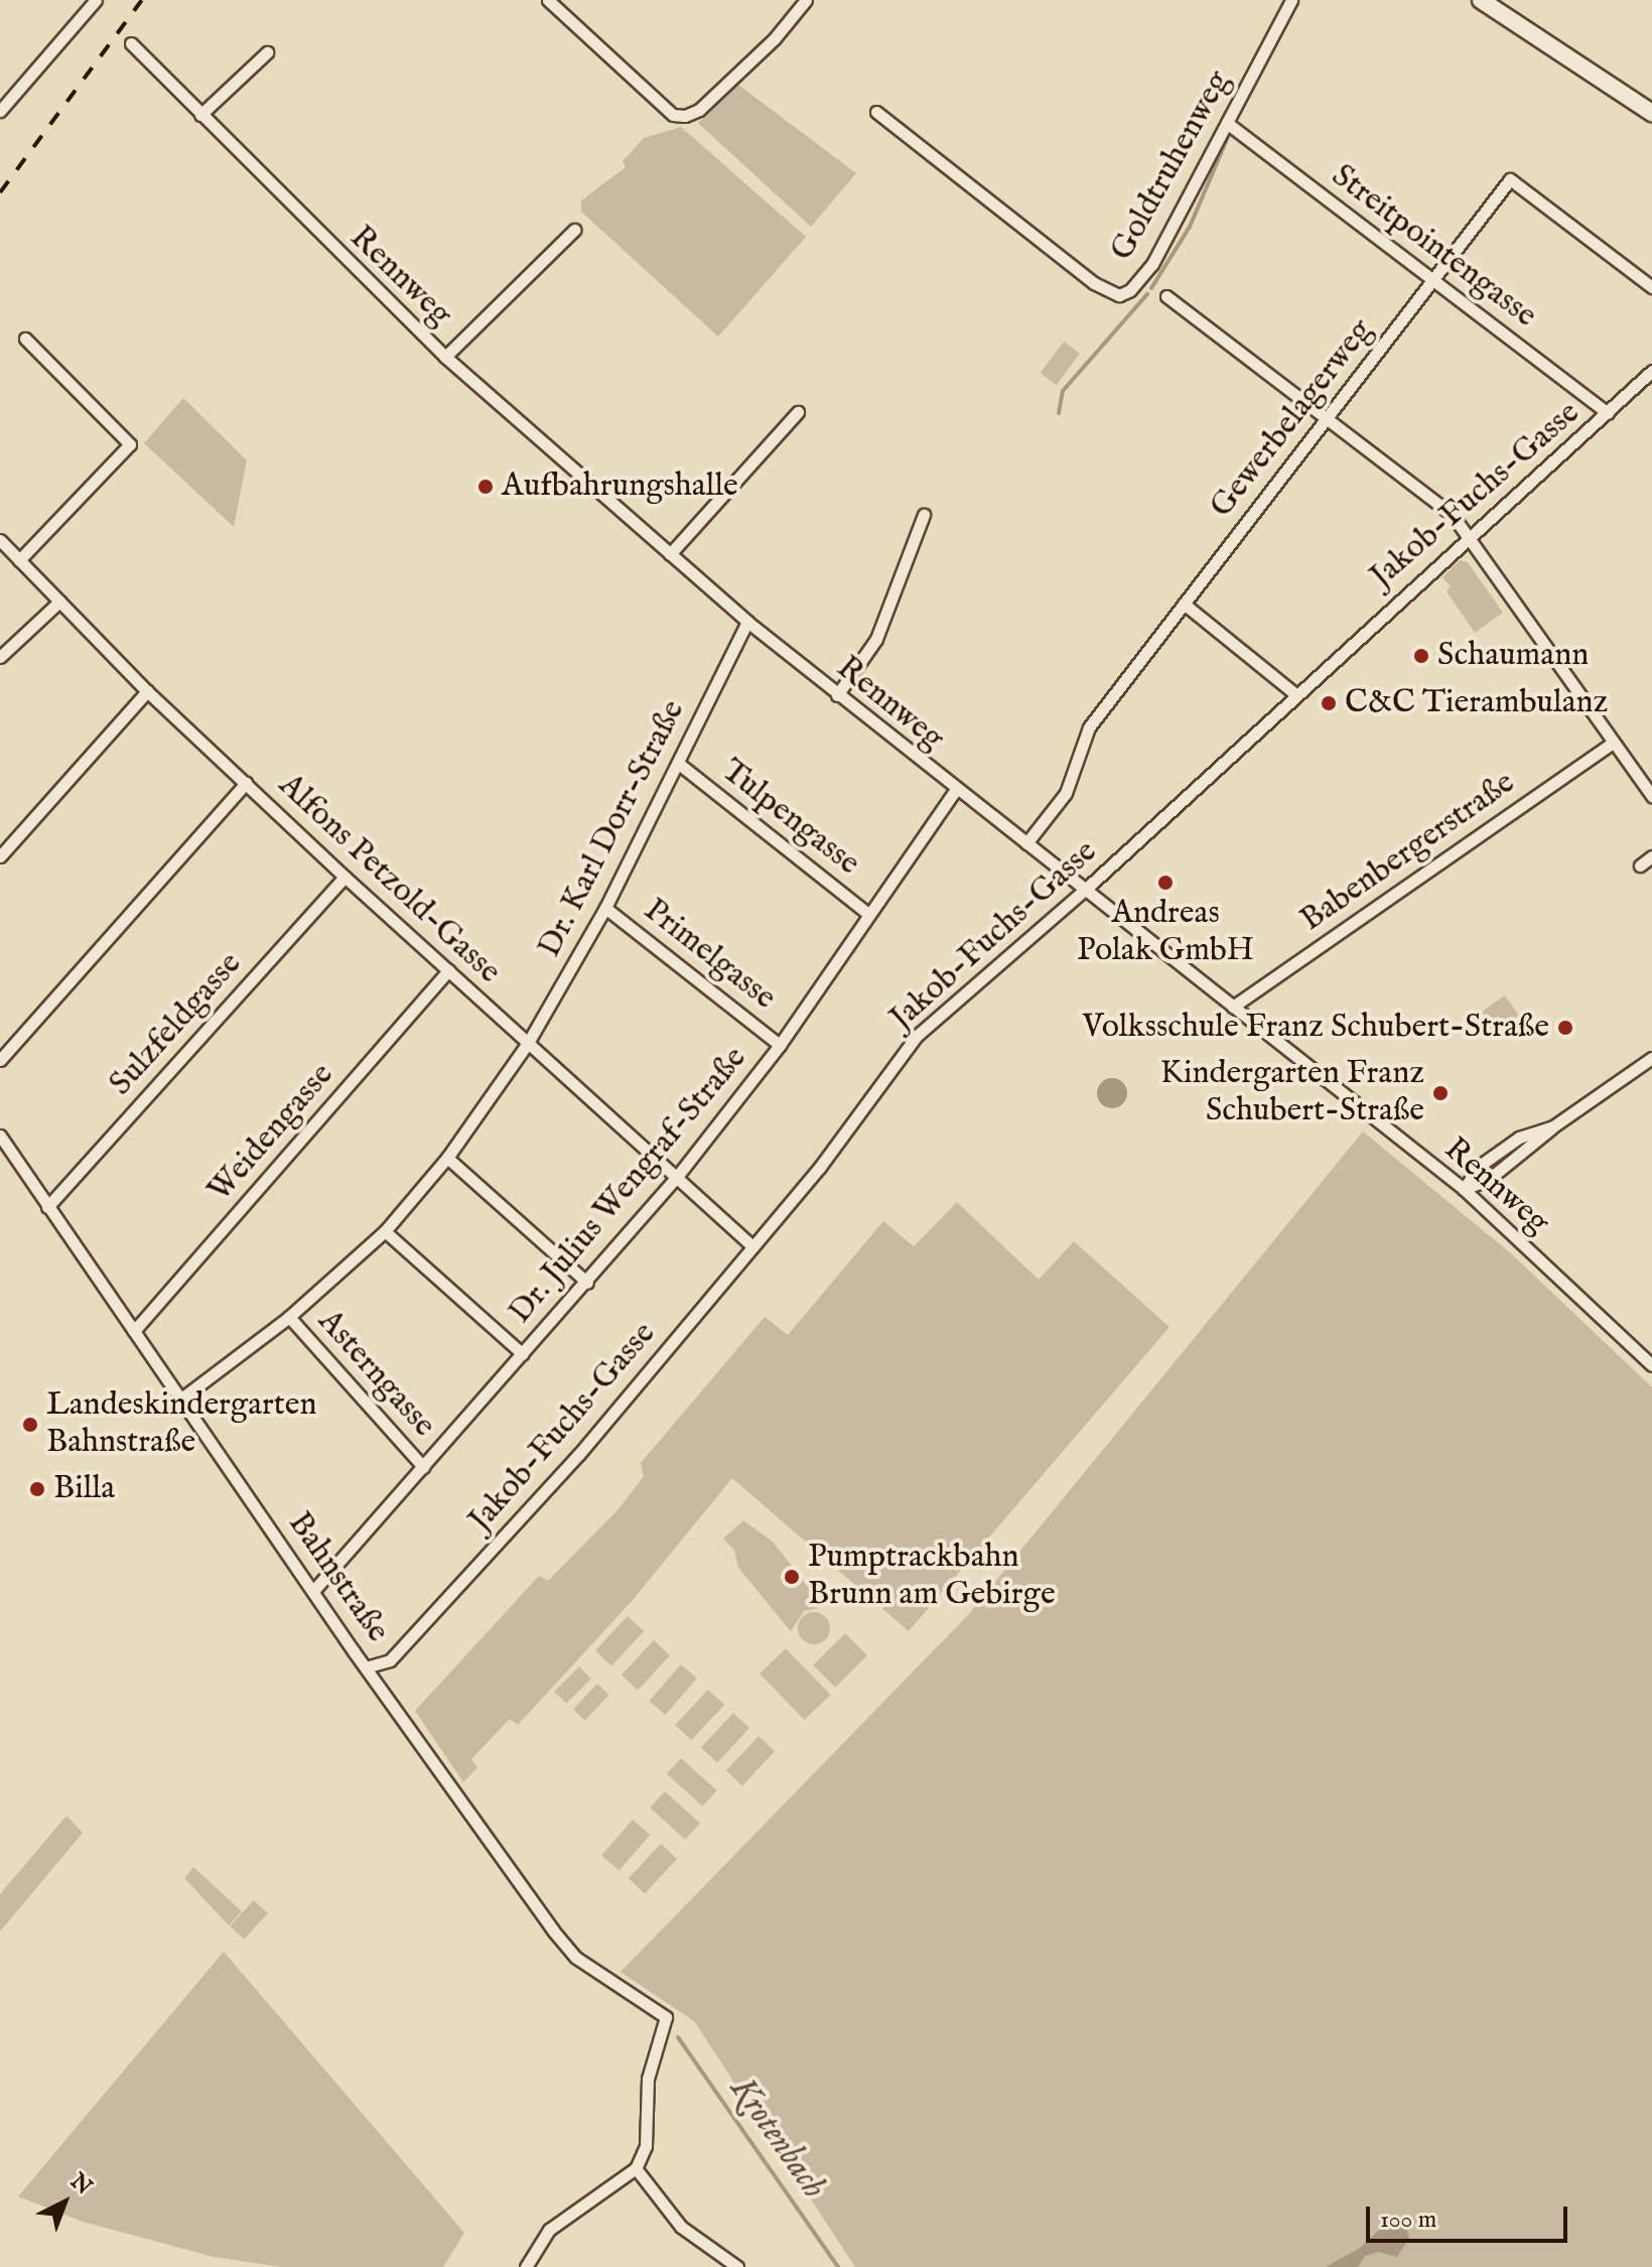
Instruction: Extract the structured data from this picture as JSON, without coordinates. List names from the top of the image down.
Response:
{
  "streets": {
    "street": [
      "Goldtruhenweg",
      "Streitpointengasse",
      "Rennweg",
      "Gewerbelagerweg",
      "Jakob-Fuchs-Gasse",
      "Tulpengasse",
      "Dr. Karl Dorr-Straße",
      "Babenbergerstraße",
      "Alfons Petzold-Gasse",
      "Primelgasse",
      "Sulzfeldgasse",
      "Weidengasse",
      "Dr. Julius Wengraf-Straße",
      "Asterngasse",
      "Bahnstraße"
    ]
  },
  "crossings": [
    ["Goldtruhenweg", "Streitpointengasse"],
    ["Streitpointengasse", "Gewerbelagerweg"],
    ["Streitpointengasse", "Jakob-Fuchs-Gasse"],
    ["Rennweg", "Gewerbelagerweg"],
    ["Rennweg", "Jakob-Fuchs-Gasse"],
    ["Rennweg", "Dr. Karl Dorr-Straße"],
    ["Rennweg", "Babenbergerstraße"],
    ["Rennweg", "Dr. Julius Wengraf-Straße"],
    ["Jakob-Fuchs-Gasse", "Alfons Petzold-Gasse"],
    ["Jakob-Fuchs-Gasse", "Bahnstraße"],
    ["Tulpengasse", "Dr. Karl Dorr-Straße"],
    ["Tulpengasse", "Dr. Julius Wengraf-Straße"],
    ["Dr. Karl Dorr-Straße", "Alfons Petzold-Gasse"],
    ["Dr. Karl Dorr-Straße", "Primelgasse"],
    ["Dr. Karl Dorr-Straße", "Asterngasse"],
    ["Dr. Karl Dorr-Straße", "Bahnstraße"],
    ["Alfons Petzold-Gasse", "Sulzfeldgasse"],
    ["Alfons Petzold-Gasse", "Weidengasse"],
    ["Alfons Petzold-Gasse", "Dr. Julius Wengraf-Straße"],
    ["Primelgasse", "Dr. Julius Wengraf-Straße"],
    ["Sulzfeldgasse", "Bahnstraße"],
    ["Weidengasse", "Bahnstraße"],
    ["Dr. Julius Wengraf-Straße", "Asterngasse"],
    ["Dr. Julius Wengraf-Straße", "Bahnstraße"]
  ],
  "water": ["Krotenbach"],
  "places": [
    "Aufbahrungshalle",
    "Schaumann",
    "C&C Tierambulanz",
    "Andreas Polak GmbH",
    "Volksschule Franz Schubert-Straße",
    "Kindergarten Franz Schubert-Straße",
    "Landeskindergarten Bahnstraße",
    "Billa",
    "Pumptrackbahn Brunn am Gebirge"
  ],
  "scale_bar": "100 m",
  "north": "top right"
}
